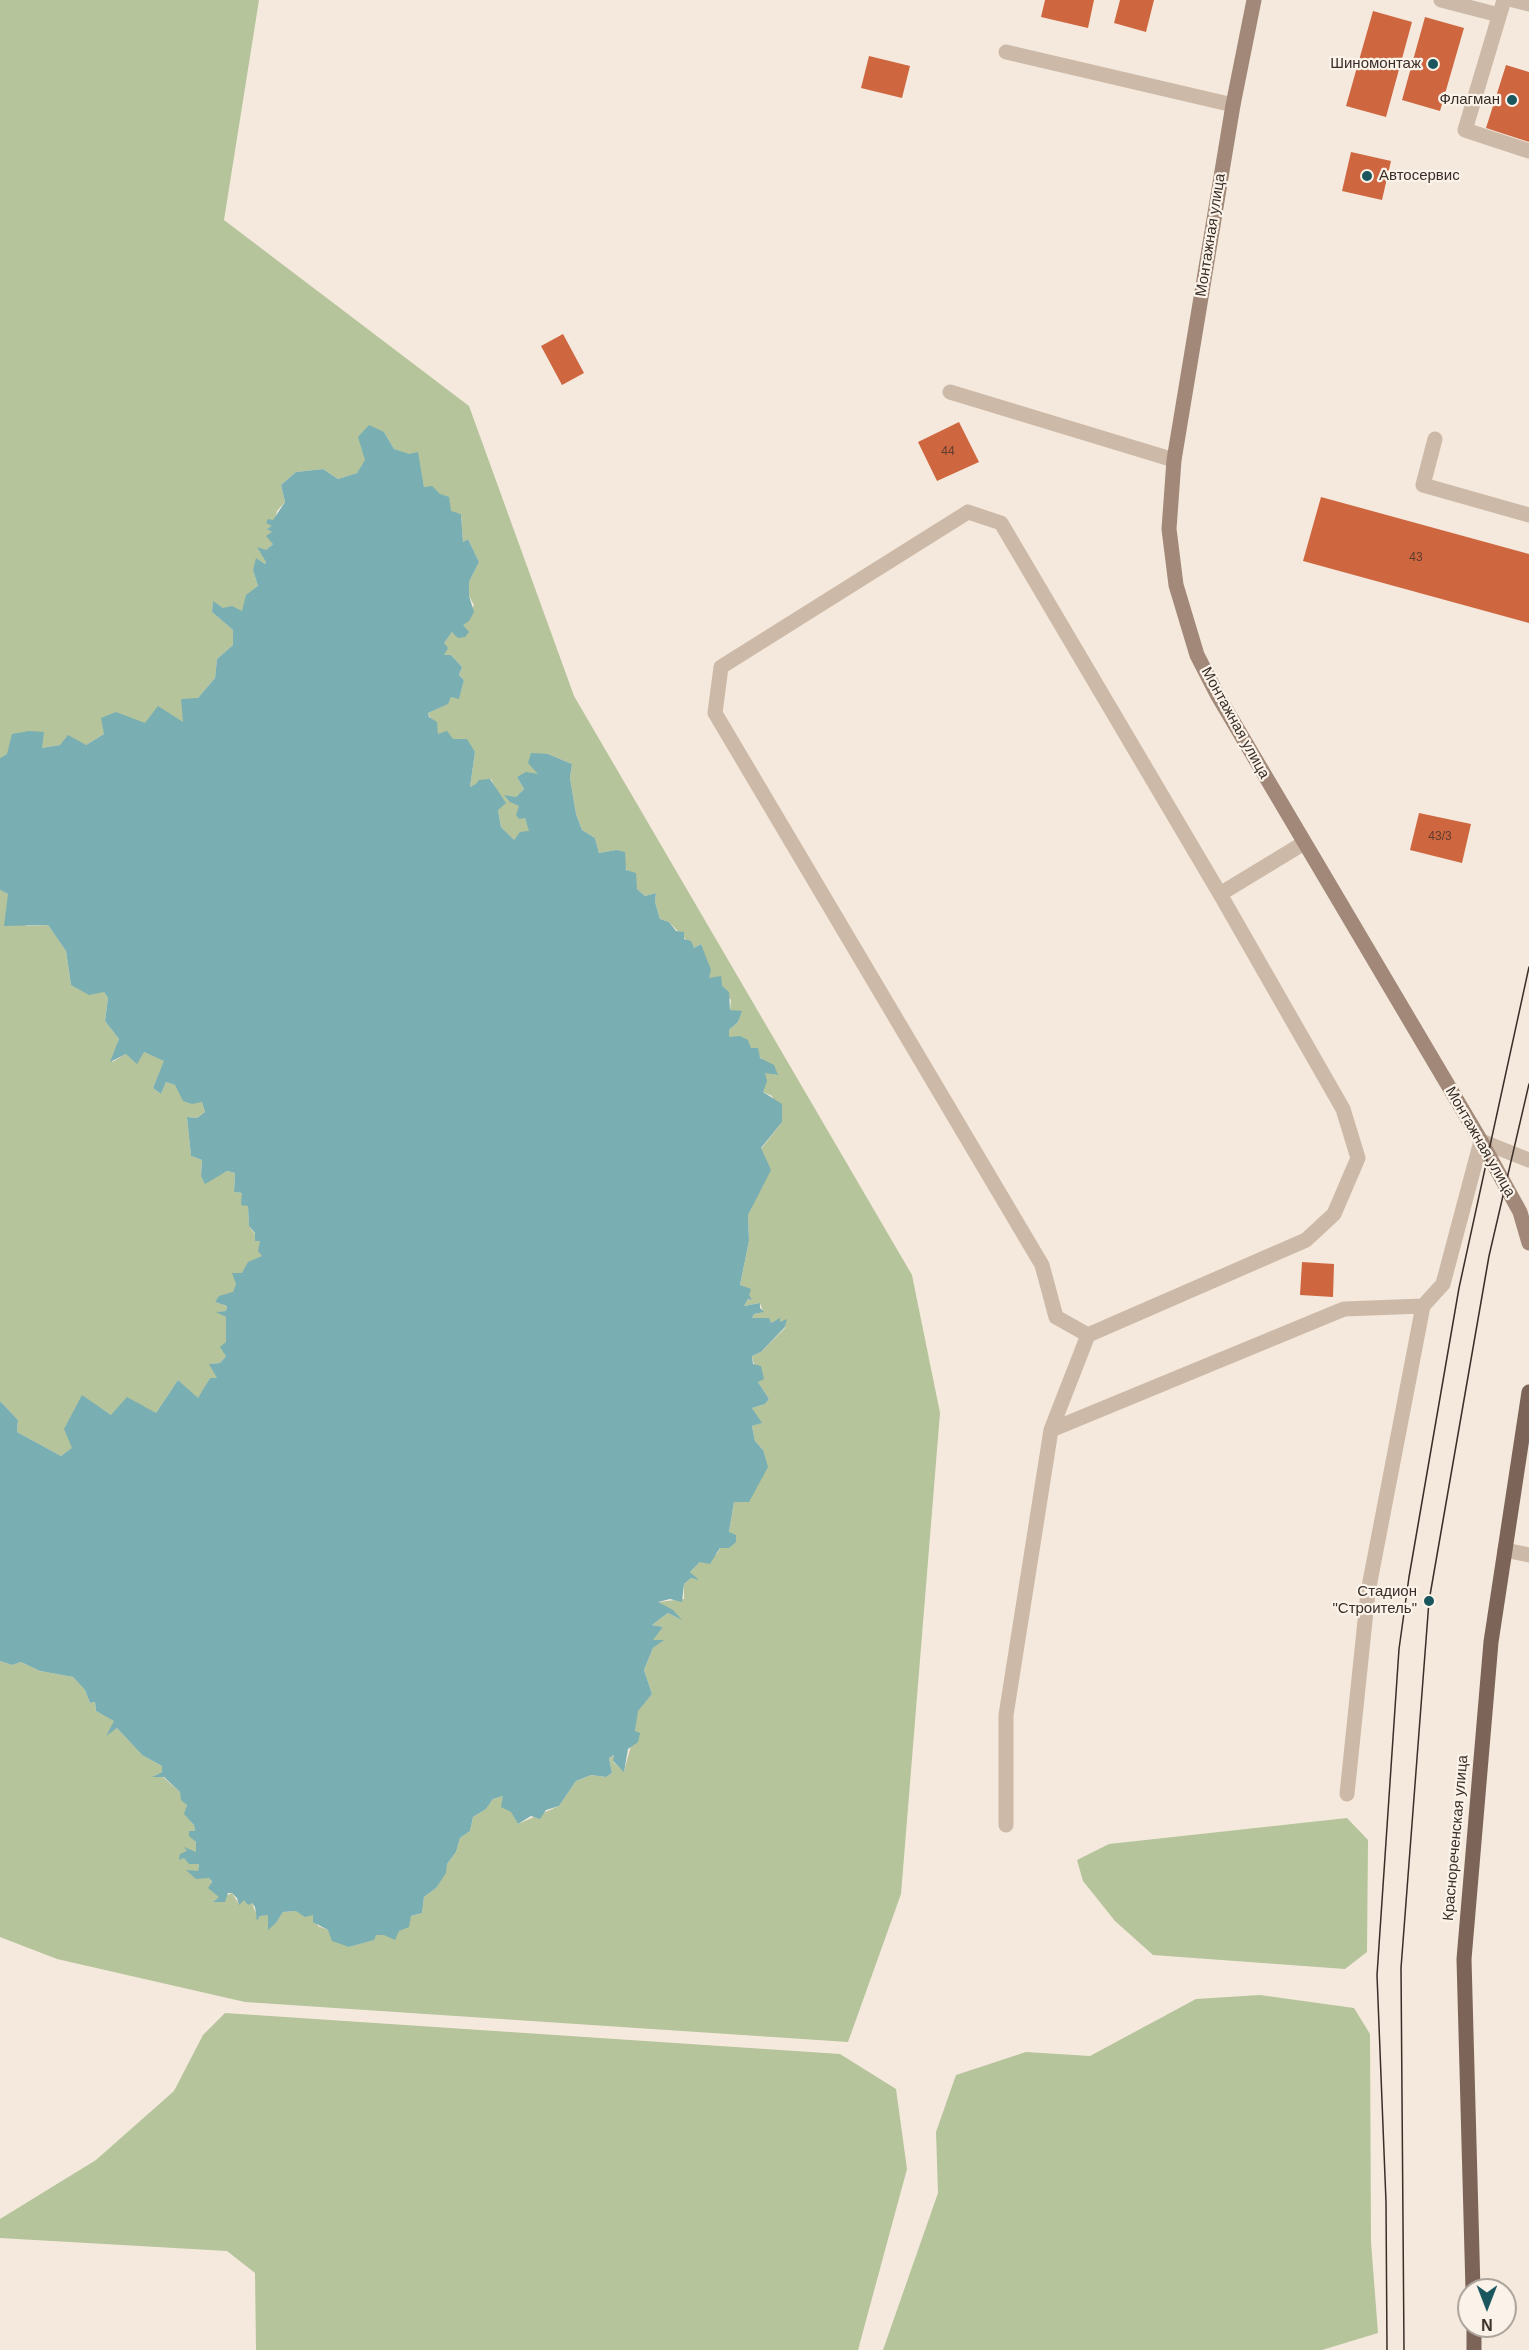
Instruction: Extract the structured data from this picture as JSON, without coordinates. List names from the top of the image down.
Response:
{
  "streets": {
    "main road": ["Краснореченская улица"],
    "street": ["Монтажная улица"]
  },
  "places": [
    "Шиномонтаж",
    "Флагман",
    "Автосервис",
    "Стадион \"Строитель\""
  ],
  "house_numbers": ["44", "43", "43/3"],
  "north": "bottom"
}
